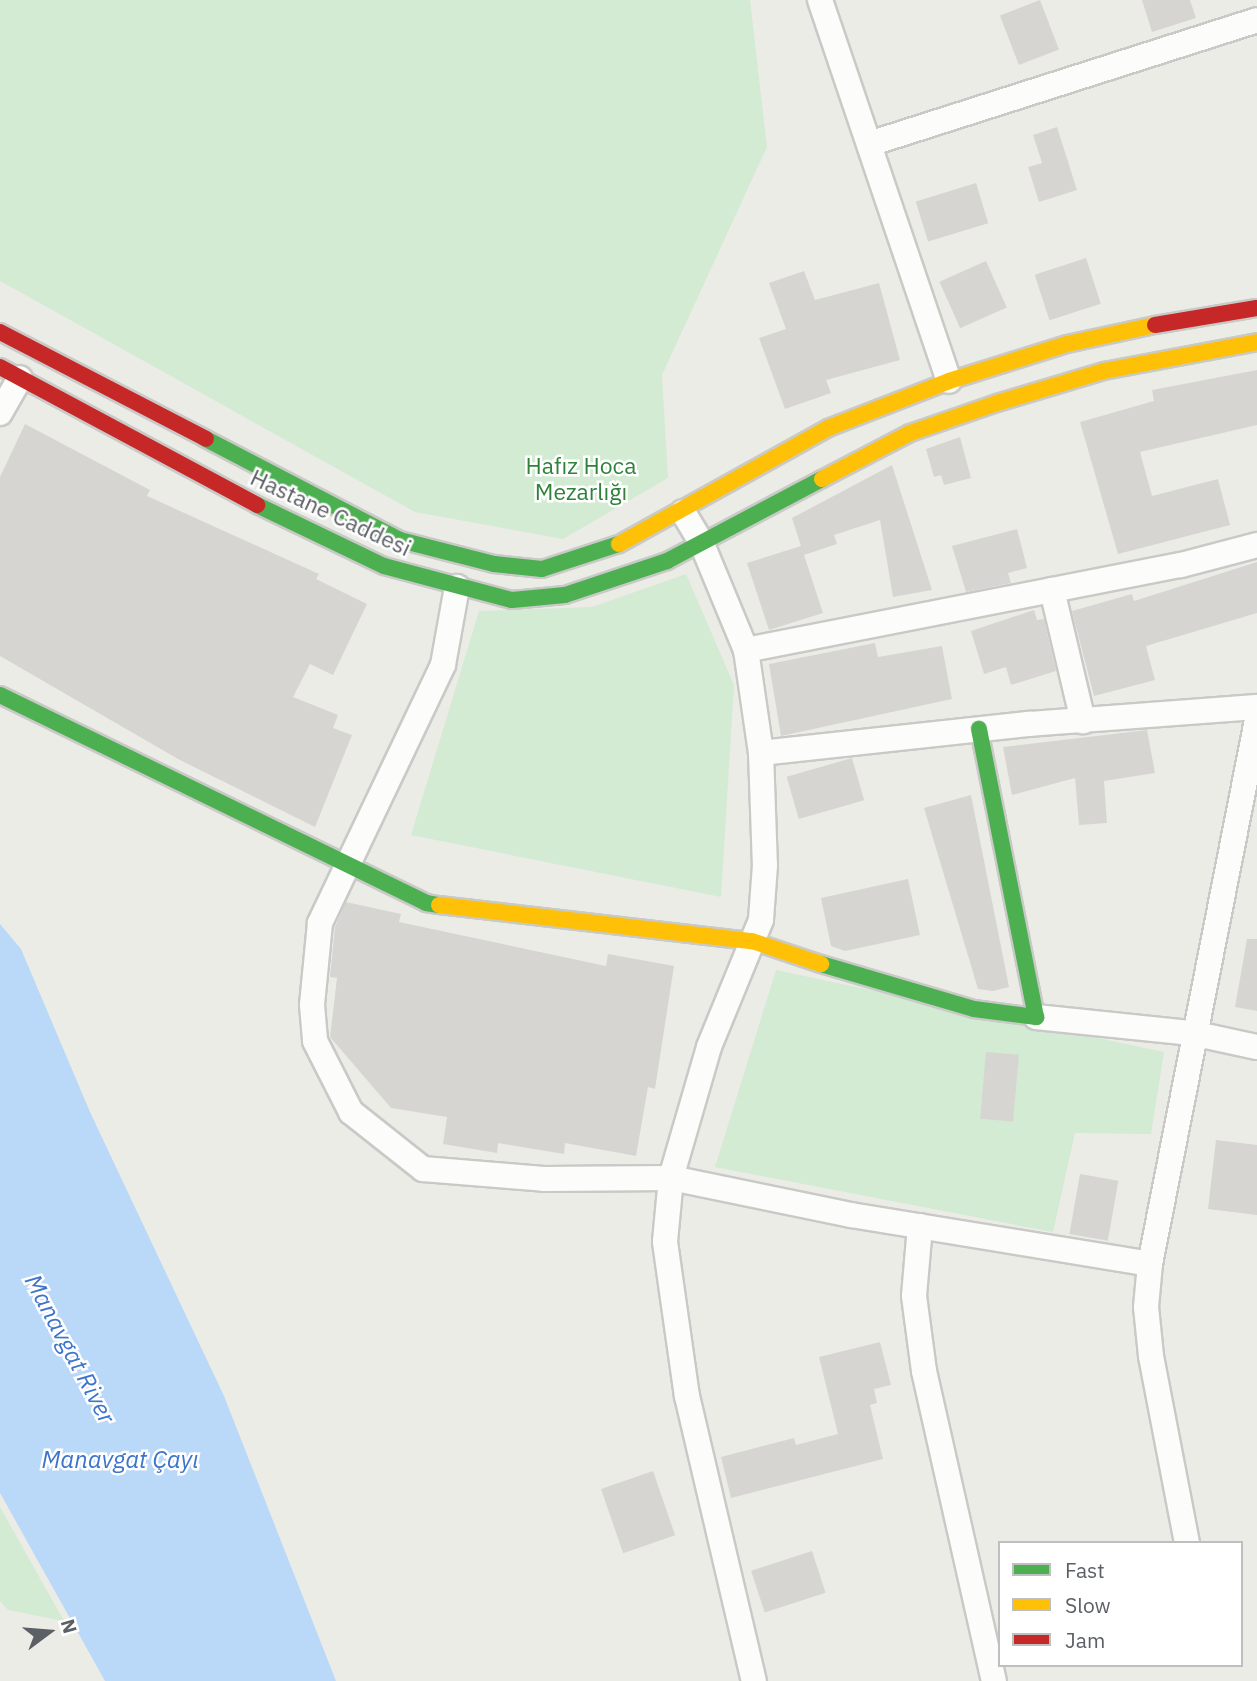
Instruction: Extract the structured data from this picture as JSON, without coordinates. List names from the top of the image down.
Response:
{
  "streets": {
    "street": ["Hastane Caddesi"]
  },
  "water": ["Manavgat River", "Manavgat Çayı"],
  "parks": ["Hafız Hoca Mezarlığı"],
  "legend": ["Fast", "Slow", "Jam"],
  "north": "right"
}
